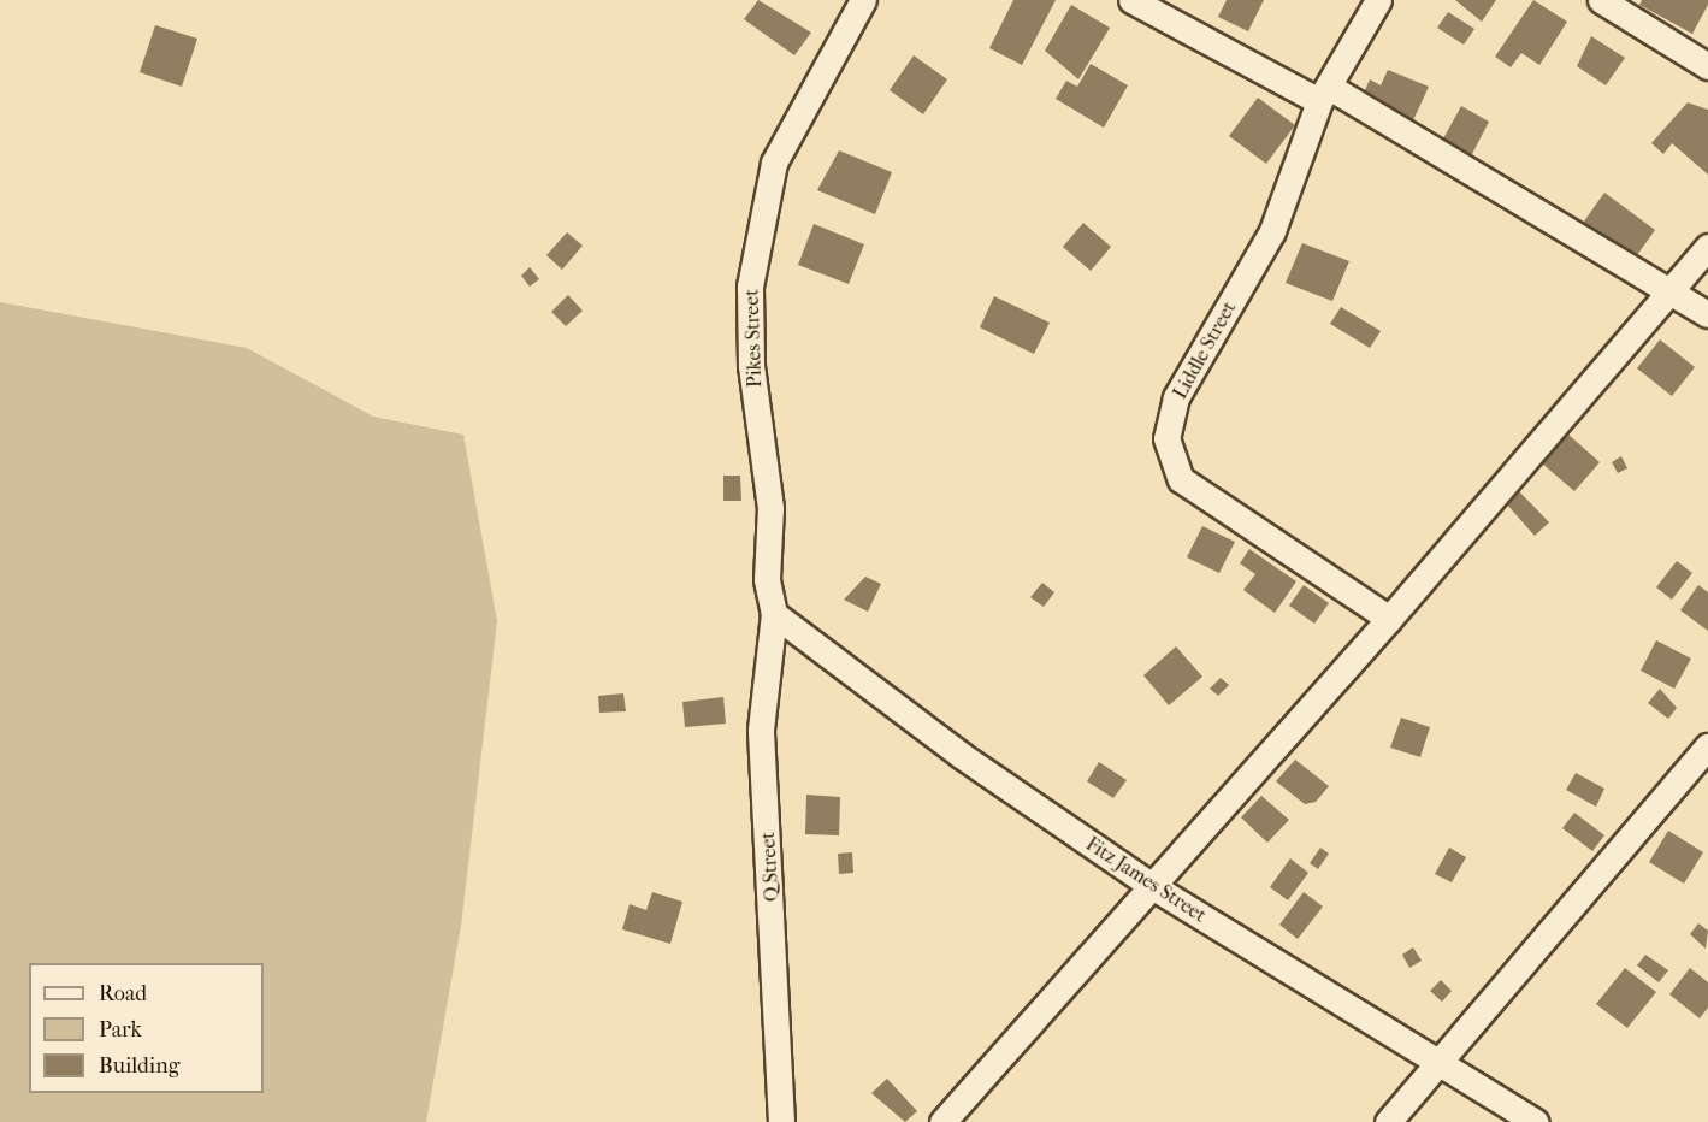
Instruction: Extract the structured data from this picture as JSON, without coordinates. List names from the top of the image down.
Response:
{
  "streets": {
    "street": [
      "Pikes Street",
      "Liddle Street",
      "Q Street",
      "Fitz James Street"
    ]
  },
  "crossings": [
    ["Pikes Street", "Q Street"],
    ["Pikes Street", "Fitz James Street"],
    ["Q Street", "Fitz James Street"]
  ],
  "legend": ["Road", "Park", "Building"]
}
